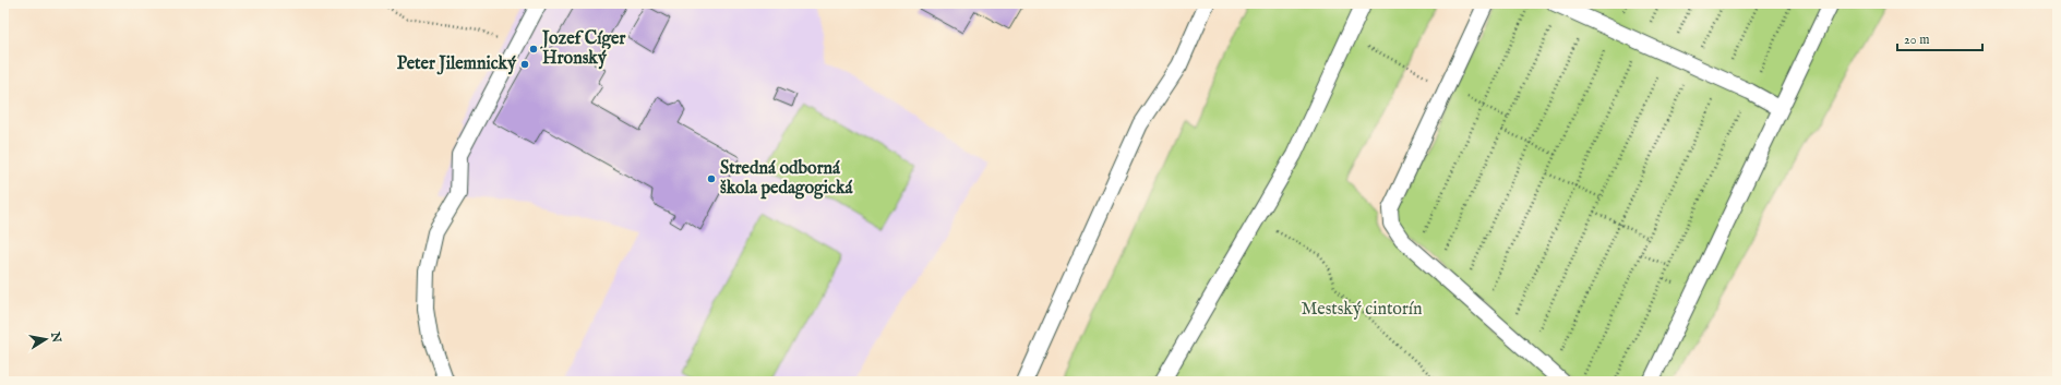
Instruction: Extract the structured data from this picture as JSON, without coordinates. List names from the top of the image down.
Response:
{
  "parks": ["Mestský cintorín"],
  "places": ["Jozef Cíger Hronský", "Peter Jilemnický", "Stredná odborná škola pedagogická"],
  "scale_bar": "20 m",
  "north": "right"
}
